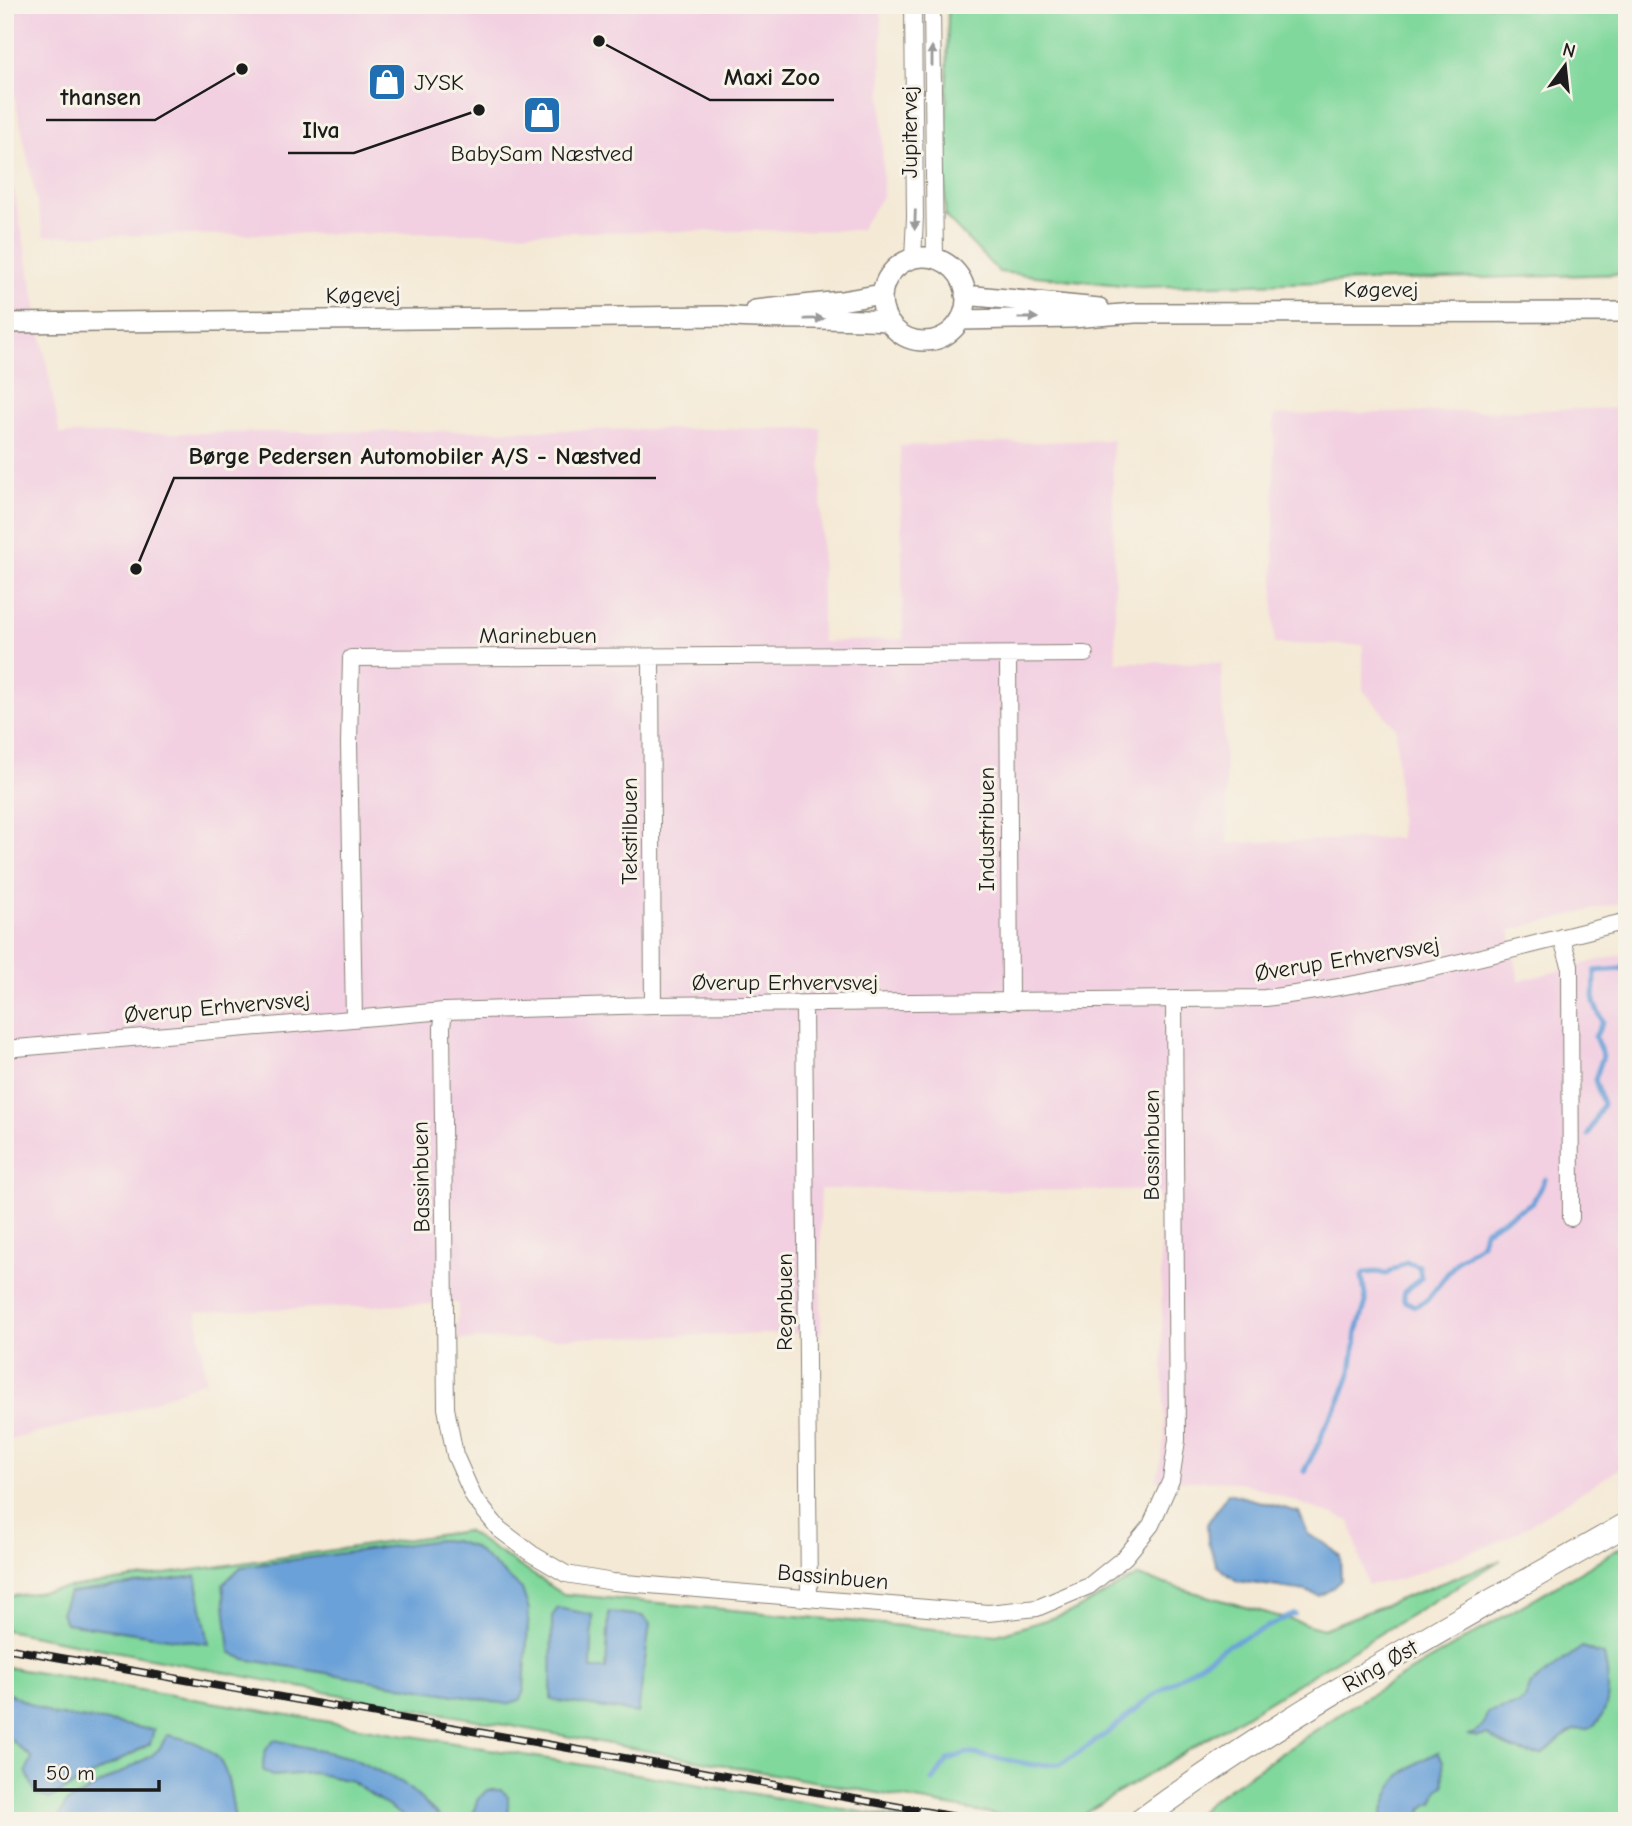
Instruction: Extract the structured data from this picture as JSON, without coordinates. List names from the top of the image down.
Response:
{
  "streets": {
    "main road": ["Ring Øst"],
    "street": [
      "Jupitervej",
      "Køgevej",
      "Marinebuen",
      "Industribuen",
      "Tekstilbuen",
      "Øverup Erhvervsvej",
      "Bassinbuen",
      "Regnbuen"
    ]
  },
  "crossings": [
    ["Jupitervej", "Køgevej"],
    ["Marinebuen", "Industribuen"],
    ["Marinebuen", "Tekstilbuen"],
    ["Marinebuen", "Øverup Erhvervsvej"],
    ["Industribuen", "Øverup Erhvervsvej"],
    ["Tekstilbuen", "Øverup Erhvervsvej"],
    ["Øverup Erhvervsvej", "Bassinbuen"],
    ["Øverup Erhvervsvej", "Regnbuen"],
    ["Bassinbuen", "Regnbuen"]
  ],
  "places": {
    "other": [
      "Maxi Zoo",
      "thansen",
      "Ilva",
      "Børge Pedersen Automobiler A/S - Næstved"
    ],
    "shop": ["JYSK", "BabySam Næstved"]
  },
  "scale_bar": "50 m",
  "north": "top"
}
